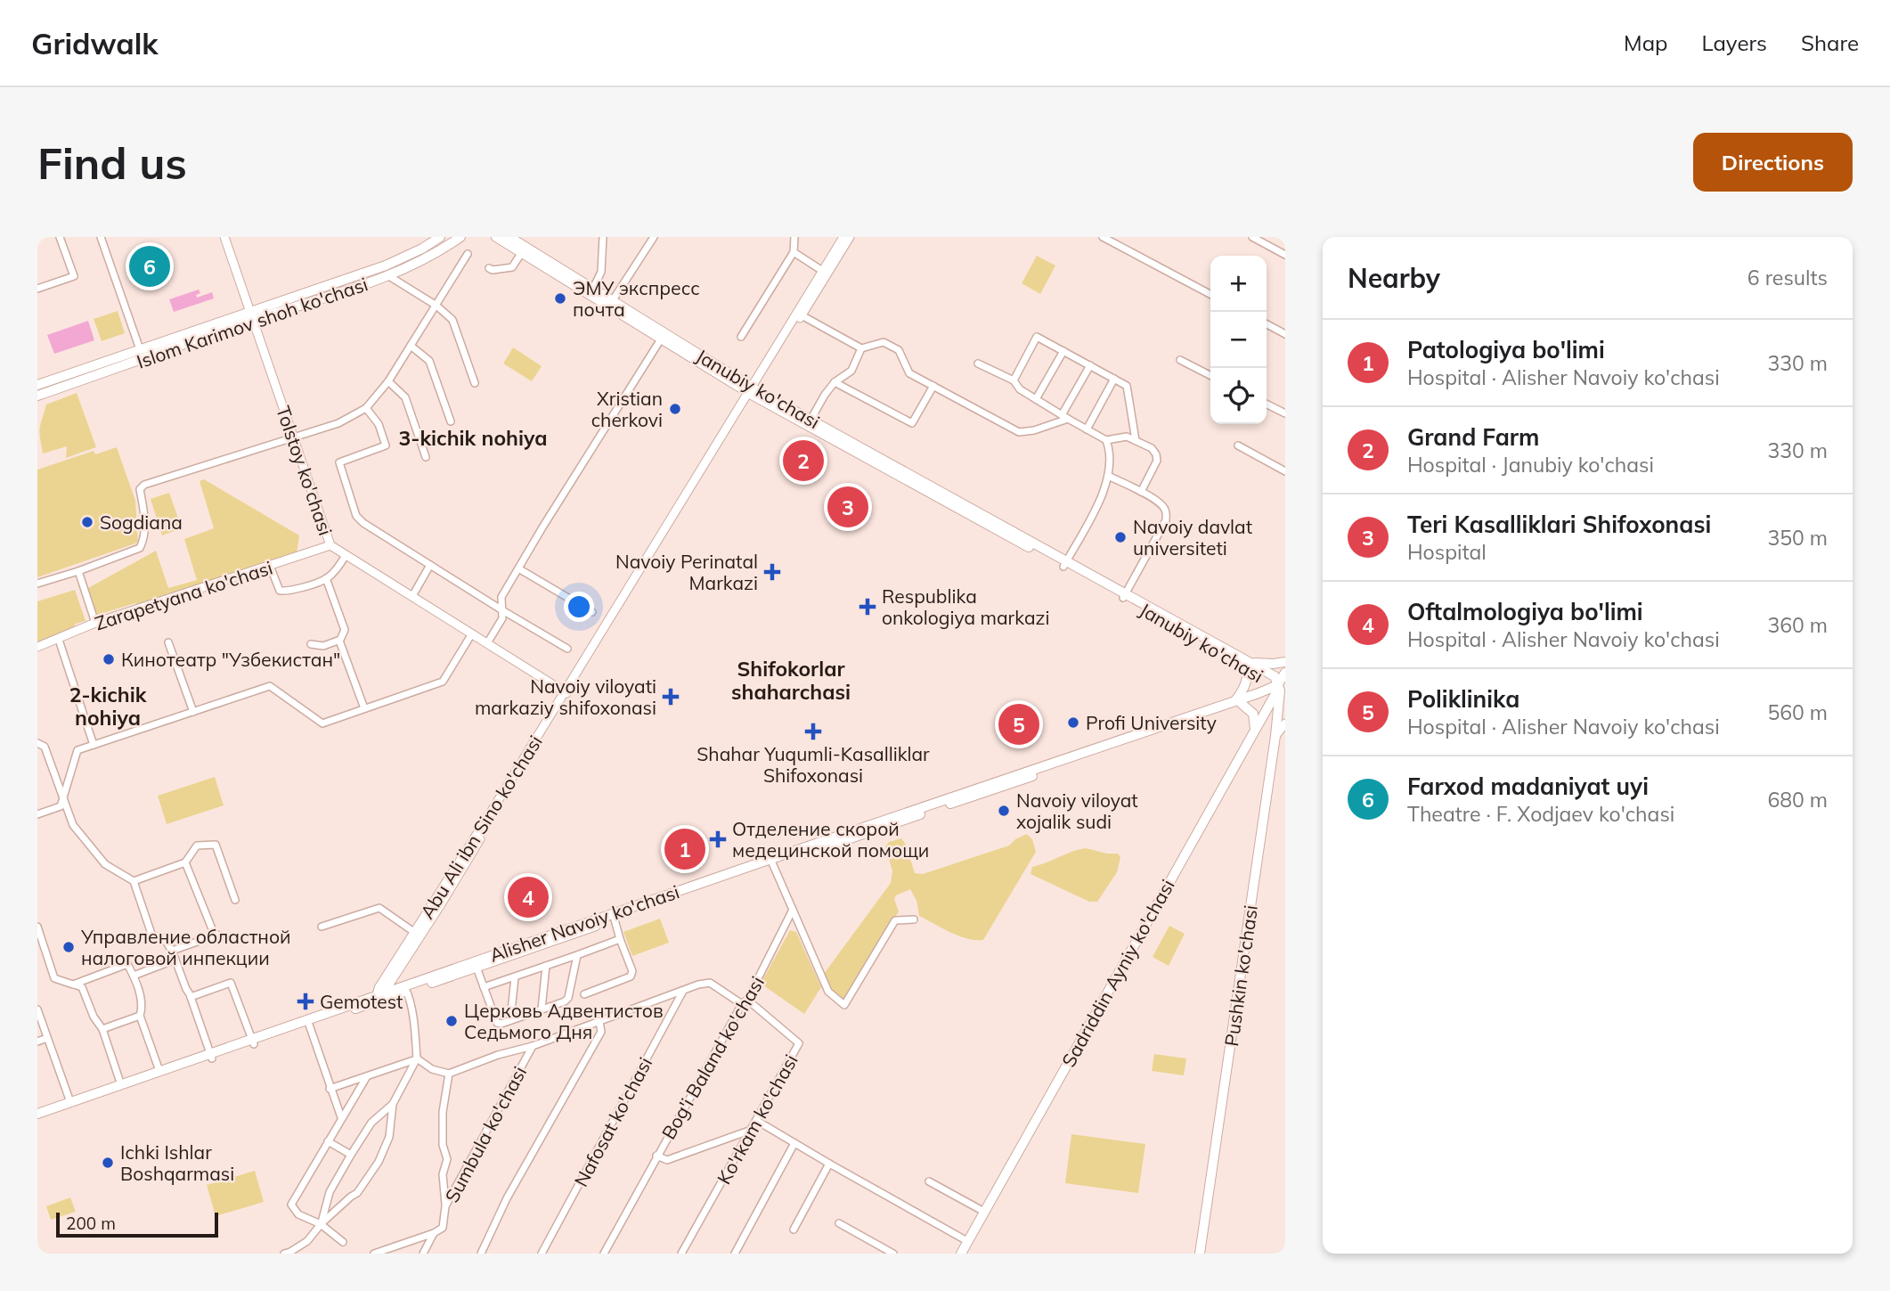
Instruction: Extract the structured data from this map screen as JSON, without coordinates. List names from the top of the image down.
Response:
{
  "streets": {
    "main road": [
      "Islom Karimov shoh ko'chasi",
      "Janubiy ko'chasi",
      "Alisher Navoiy ko'chasi",
      "Sadriddin Ayniy ko'chasi",
      "Pushkin ko'chasi"
    ],
    "street": [
      "Tolstoy ko'chasi",
      "Zarapetyana ko'chasi",
      "Abu Ali ibn Sino ko'chasi",
      "Bog'i Baland ko'chasi",
      "Ko'rkam ko'chasi",
      "Nafosat ko'chasi",
      "Sumbula ko'chasi"
    ]
  },
  "crossings": [
    ["Islom Karimov shoh ko'chasi", "Tolstoy ko'chasi"],
    ["Janubiy ko'chasi", "Abu Ali ibn Sino ko'chasi"],
    ["Janubiy ko'chasi", "Alisher Navoiy ko'chasi"],
    ["Janubiy ko'chasi", "Sadriddin Ayniy ko'chasi"],
    ["Janubiy ko'chasi", "Pushkin ko'chasi"],
    ["Tolstoy ko'chasi", "Zarapetyana ko'chasi"],
    ["Tolstoy ko'chasi", "Abu Ali ibn Sino ko'chasi"],
    ["Abu Ali ibn Sino ko'chasi", "Alisher Navoiy ko'chasi"],
    ["Alisher Navoiy ko'chasi", "Sadriddin Ayniy ko'chasi"],
    ["Alisher Navoiy ko'chasi", "Pushkin ko'chasi"],
    ["Sadriddin Ayniy ko'chasi", "Pushkin ko'chasi"],
    ["Bog'i Baland ko'chasi", "Ko'rkam ko'chasi"]
  ],
  "districts": ["3-kichik nohiya", "Shifokorlar shaharchasi", "2-kichik nohiya"],
  "places": {
    "other": [
      "ЭМУ экспресс почта",
      "Xristian cherkovi",
      "Sogdiana",
      "Navoiy davlat universiteti",
      "Кинотеатр \"Узбекистан\"",
      "Profi University",
      "Navoiy viloyat xojalik sudi",
      "Управление областной налоговой инпекции",
      "Церковь Адвентистов Седьмого Дня",
      "Ichki Ishlar Boshqarmasi"
    ],
    "health": [
      "Navoiy Perinatal Markazi",
      "Respublika onkologiya markazi",
      "Navoiy viloyati markaziy shifoxonasi",
      "Shahar Yuqumli-Kasalliklar Shifoxonasi",
      "Отделение скорой медецинской помощи",
      "Gemotest"
    ]
  },
  "scale_bar": "200 m",
  "page": {
    "header": "Gridwalk",
    "nav": ["Map", "Layers", "Share"],
    "buttons": "Directions",
    "title": "Find us",
    "heading": ["Nearby", "6 results"],
    "pins": [
      "6",
      "2",
      "3",
      "5",
      "1",
      "4"
    ],
    "map_buttons": ["+", "−"],
    "list": [
      {
        "mark": "1",
        "name": "Patologiya bo'limi",
        "note": "Hospital · Alisher Navoiy ko'chasi",
        "value": "330 m"
      },
      {
        "mark": "2",
        "name": "Grand Farm",
        "note": "Hospital · Janubiy ko'chasi",
        "value": "330 m"
      },
      {
        "mark": "3",
        "name": "Teri Kasalliklari Shifoxonasi",
        "note": "Hospital",
        "value": "350 m"
      },
      {
        "mark": "4",
        "name": "Oftalmologiya bo'limi",
        "note": "Hospital · Alisher Navoiy ko'chasi",
        "value": "360 m"
      },
      {
        "mark": "5",
        "name": "Poliklinika",
        "note": "Hospital · Alisher Navoiy ko'chasi",
        "value": "560 m"
      },
      {
        "mark": "6",
        "name": "Farxod madaniyat uyi",
        "note": "Theatre · F. Xodjaev ko'chasi",
        "value": "680 m"
      }
    ],
    "scale": "200 m"
  }
}
